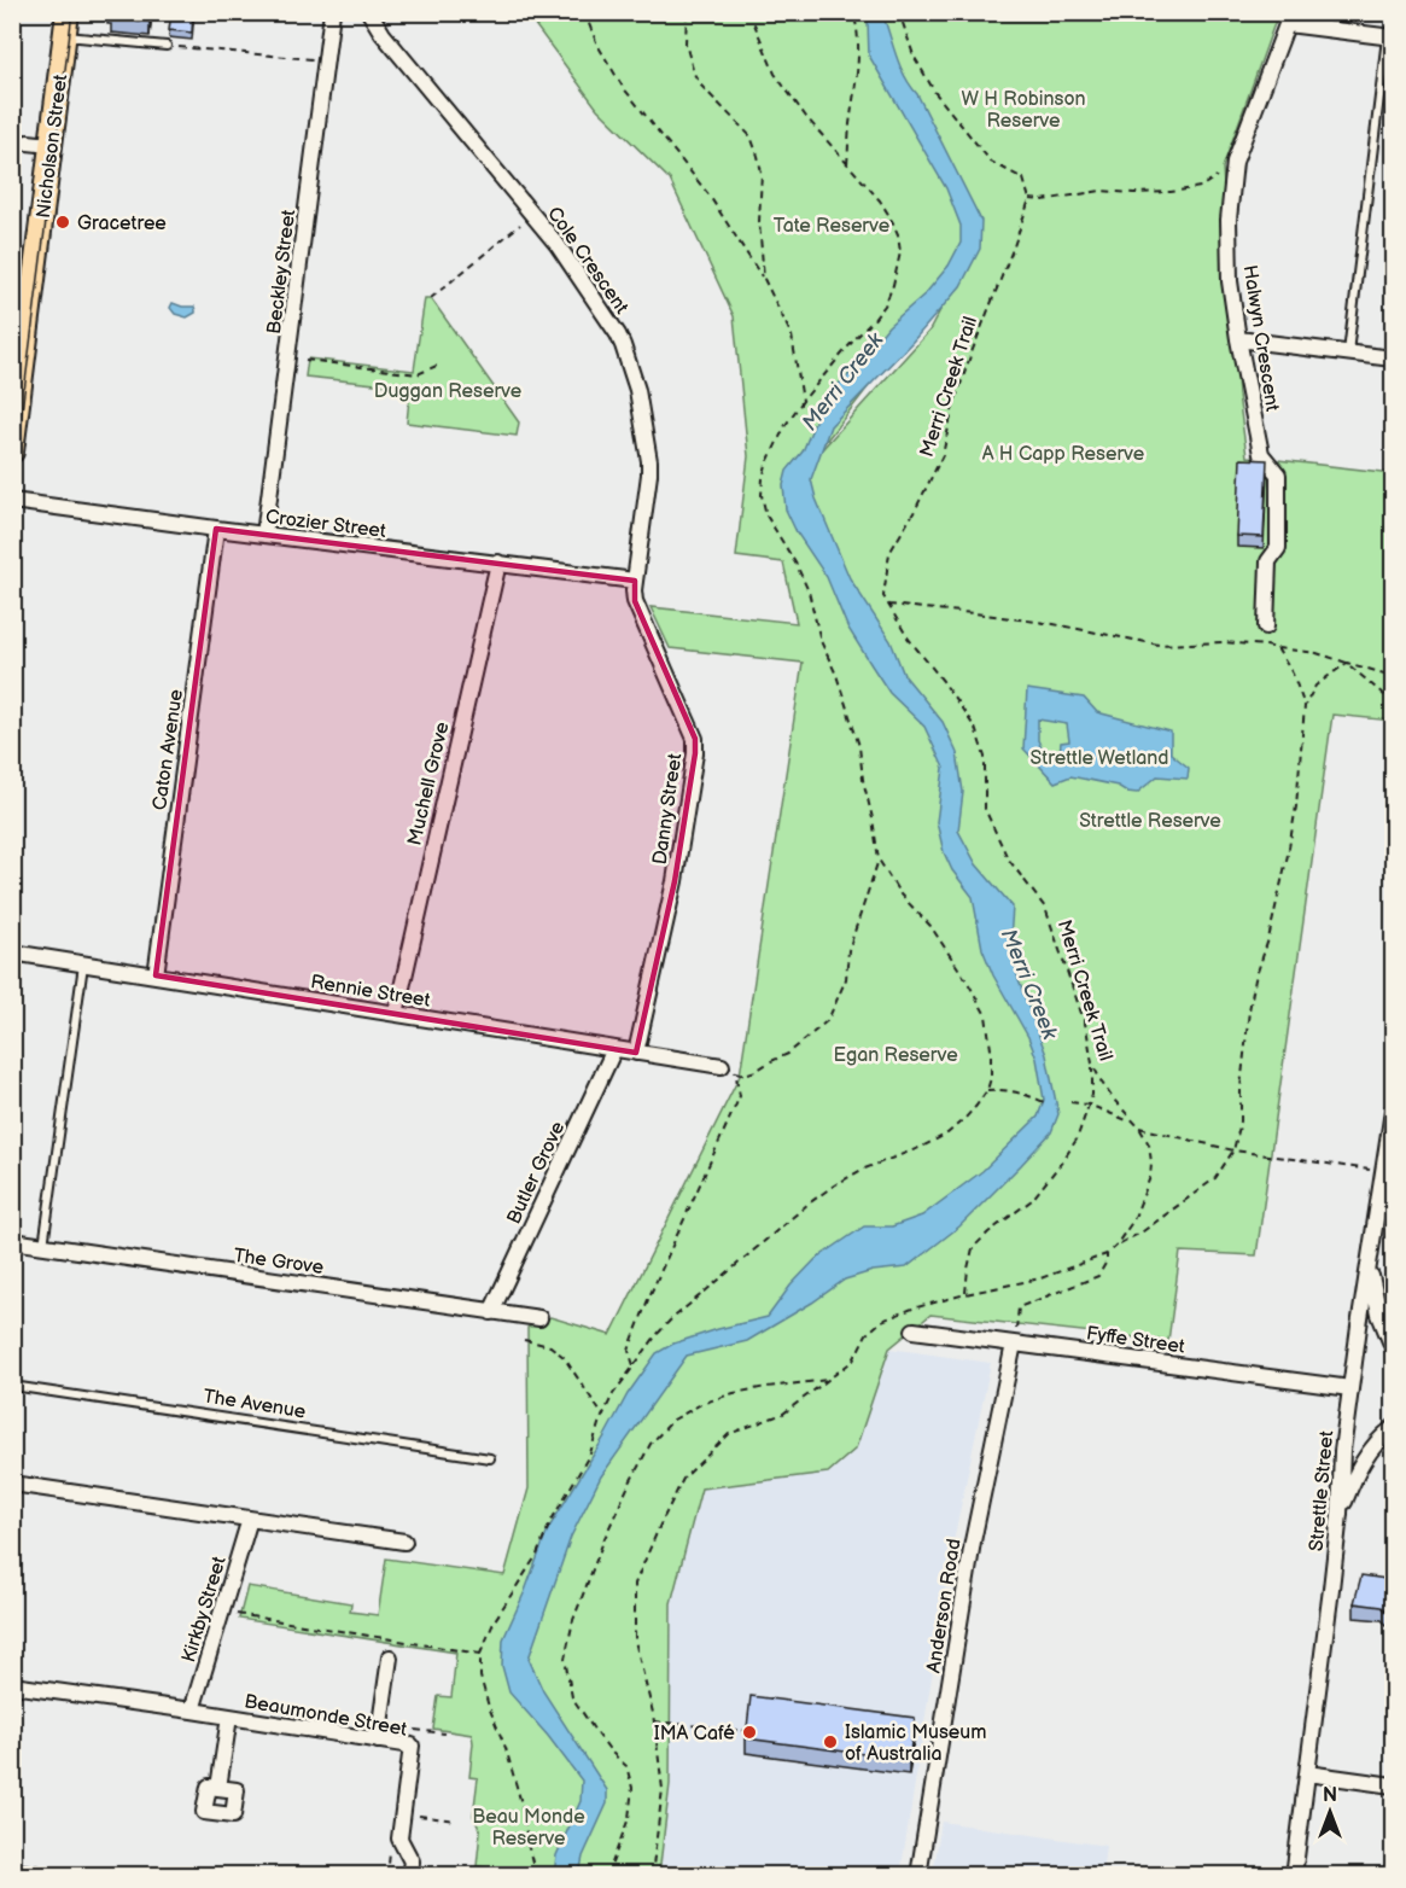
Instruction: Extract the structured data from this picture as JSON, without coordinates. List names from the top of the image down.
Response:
{
  "streets": {
    "main road": ["Nicholson Street"],
    "street": [
      "Cole Crescent",
      "Beckley Street",
      "Halwyn Crescent",
      "Crozier Street",
      "Caton Avenue",
      "Muchell Grove",
      "Danny Street",
      "Rennie Street",
      "Butler Grove",
      "The Grove",
      "Fyffe Street",
      "Strettle Street",
      "Anderson Road",
      "Kirkby Street",
      "Beaumonde Street"
    ],
    "lane": ["The Avenue"],
    "path": ["Merri Creek Trail"]
  },
  "crossings": [
    ["Cole Crescent", "Crozier Street"],
    ["Cole Crescent", "Danny Street"],
    ["Beckley Street", "Crozier Street"],
    ["Crozier Street", "Caton Avenue"],
    ["Crozier Street", "Muchell Grove"],
    ["Crozier Street", "Danny Street"],
    ["Caton Avenue", "Rennie Street"],
    ["Muchell Grove", "Rennie Street"],
    ["Danny Street", "Rennie Street"],
    ["Rennie Street", "Butler Grove"],
    ["Butler Grove", "The Grove"],
    ["Fyffe Street", "Strettle Street"],
    ["Fyffe Street", "Anderson Road"],
    ["Kirkby Street", "Beaumonde Street"]
  ],
  "water": ["Merri Creek"],
  "parks": [
    "W H Robinson Reserve",
    "Tate Reserve",
    "Duggan Reserve",
    "A H Capp Reserve",
    "Strettle Wetland",
    "Strettle Reserve",
    "Egan Reserve",
    "Beau Monde Reserve"
  ],
  "places": ["Gracetree", "IMA Café", "Islamic Museum of Australia"],
  "north": "top"
}
